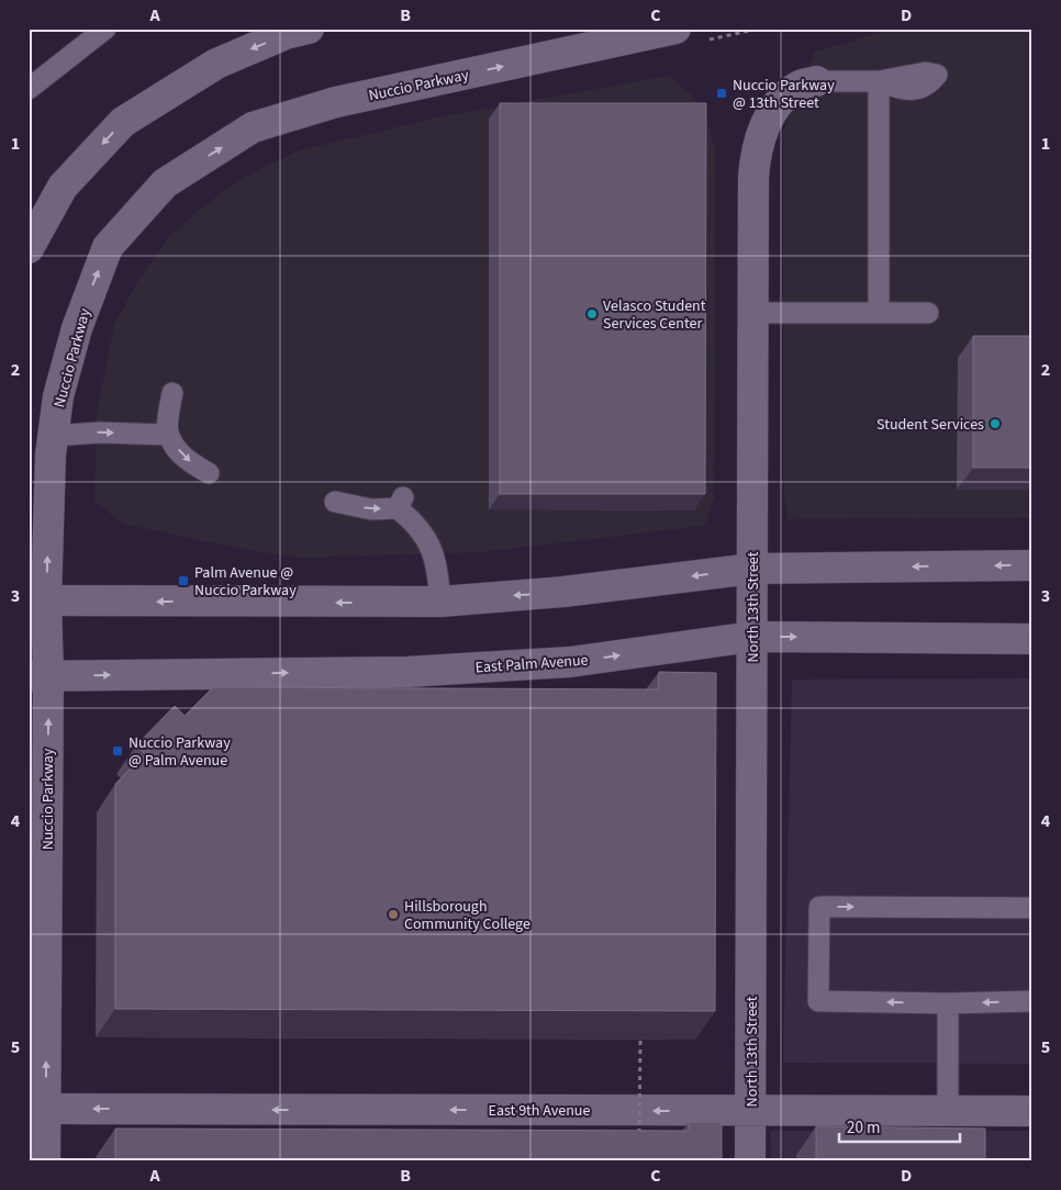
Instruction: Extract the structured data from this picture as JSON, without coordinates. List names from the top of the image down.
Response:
{
  "streets": {
    "street": [
      "Nuccio Parkway",
      "North 13th Street",
      "East Palm Avenue",
      "East 9th Avenue"
    ]
  },
  "crossings": [
    ["Nuccio Parkway", "East Palm Avenue"],
    ["Nuccio Parkway", "East 9th Avenue"],
    ["North 13th Street", "East Palm Avenue"],
    ["North 13th Street", "East 9th Avenue"]
  ],
  "one_way": ["Nuccio Parkway", "East 9th Avenue"],
  "places": {
    "transit": ["Nuccio Parkway @ 13th Street", "Palm Avenue @ Nuccio Parkway", "Nuccio Parkway @ Palm Avenue"],
    "other": ["Velasco Student Services Center", "Student Services", "Hillsborough Community College"]
  },
  "scale_bar": "20 m",
  "grid": {
    "columns": [
      "A",
      "B",
      "C",
      "D"
    ],
    "rows": [
      "1",
      "2",
      "3",
      "4",
      "5"
    ]
  }
}
